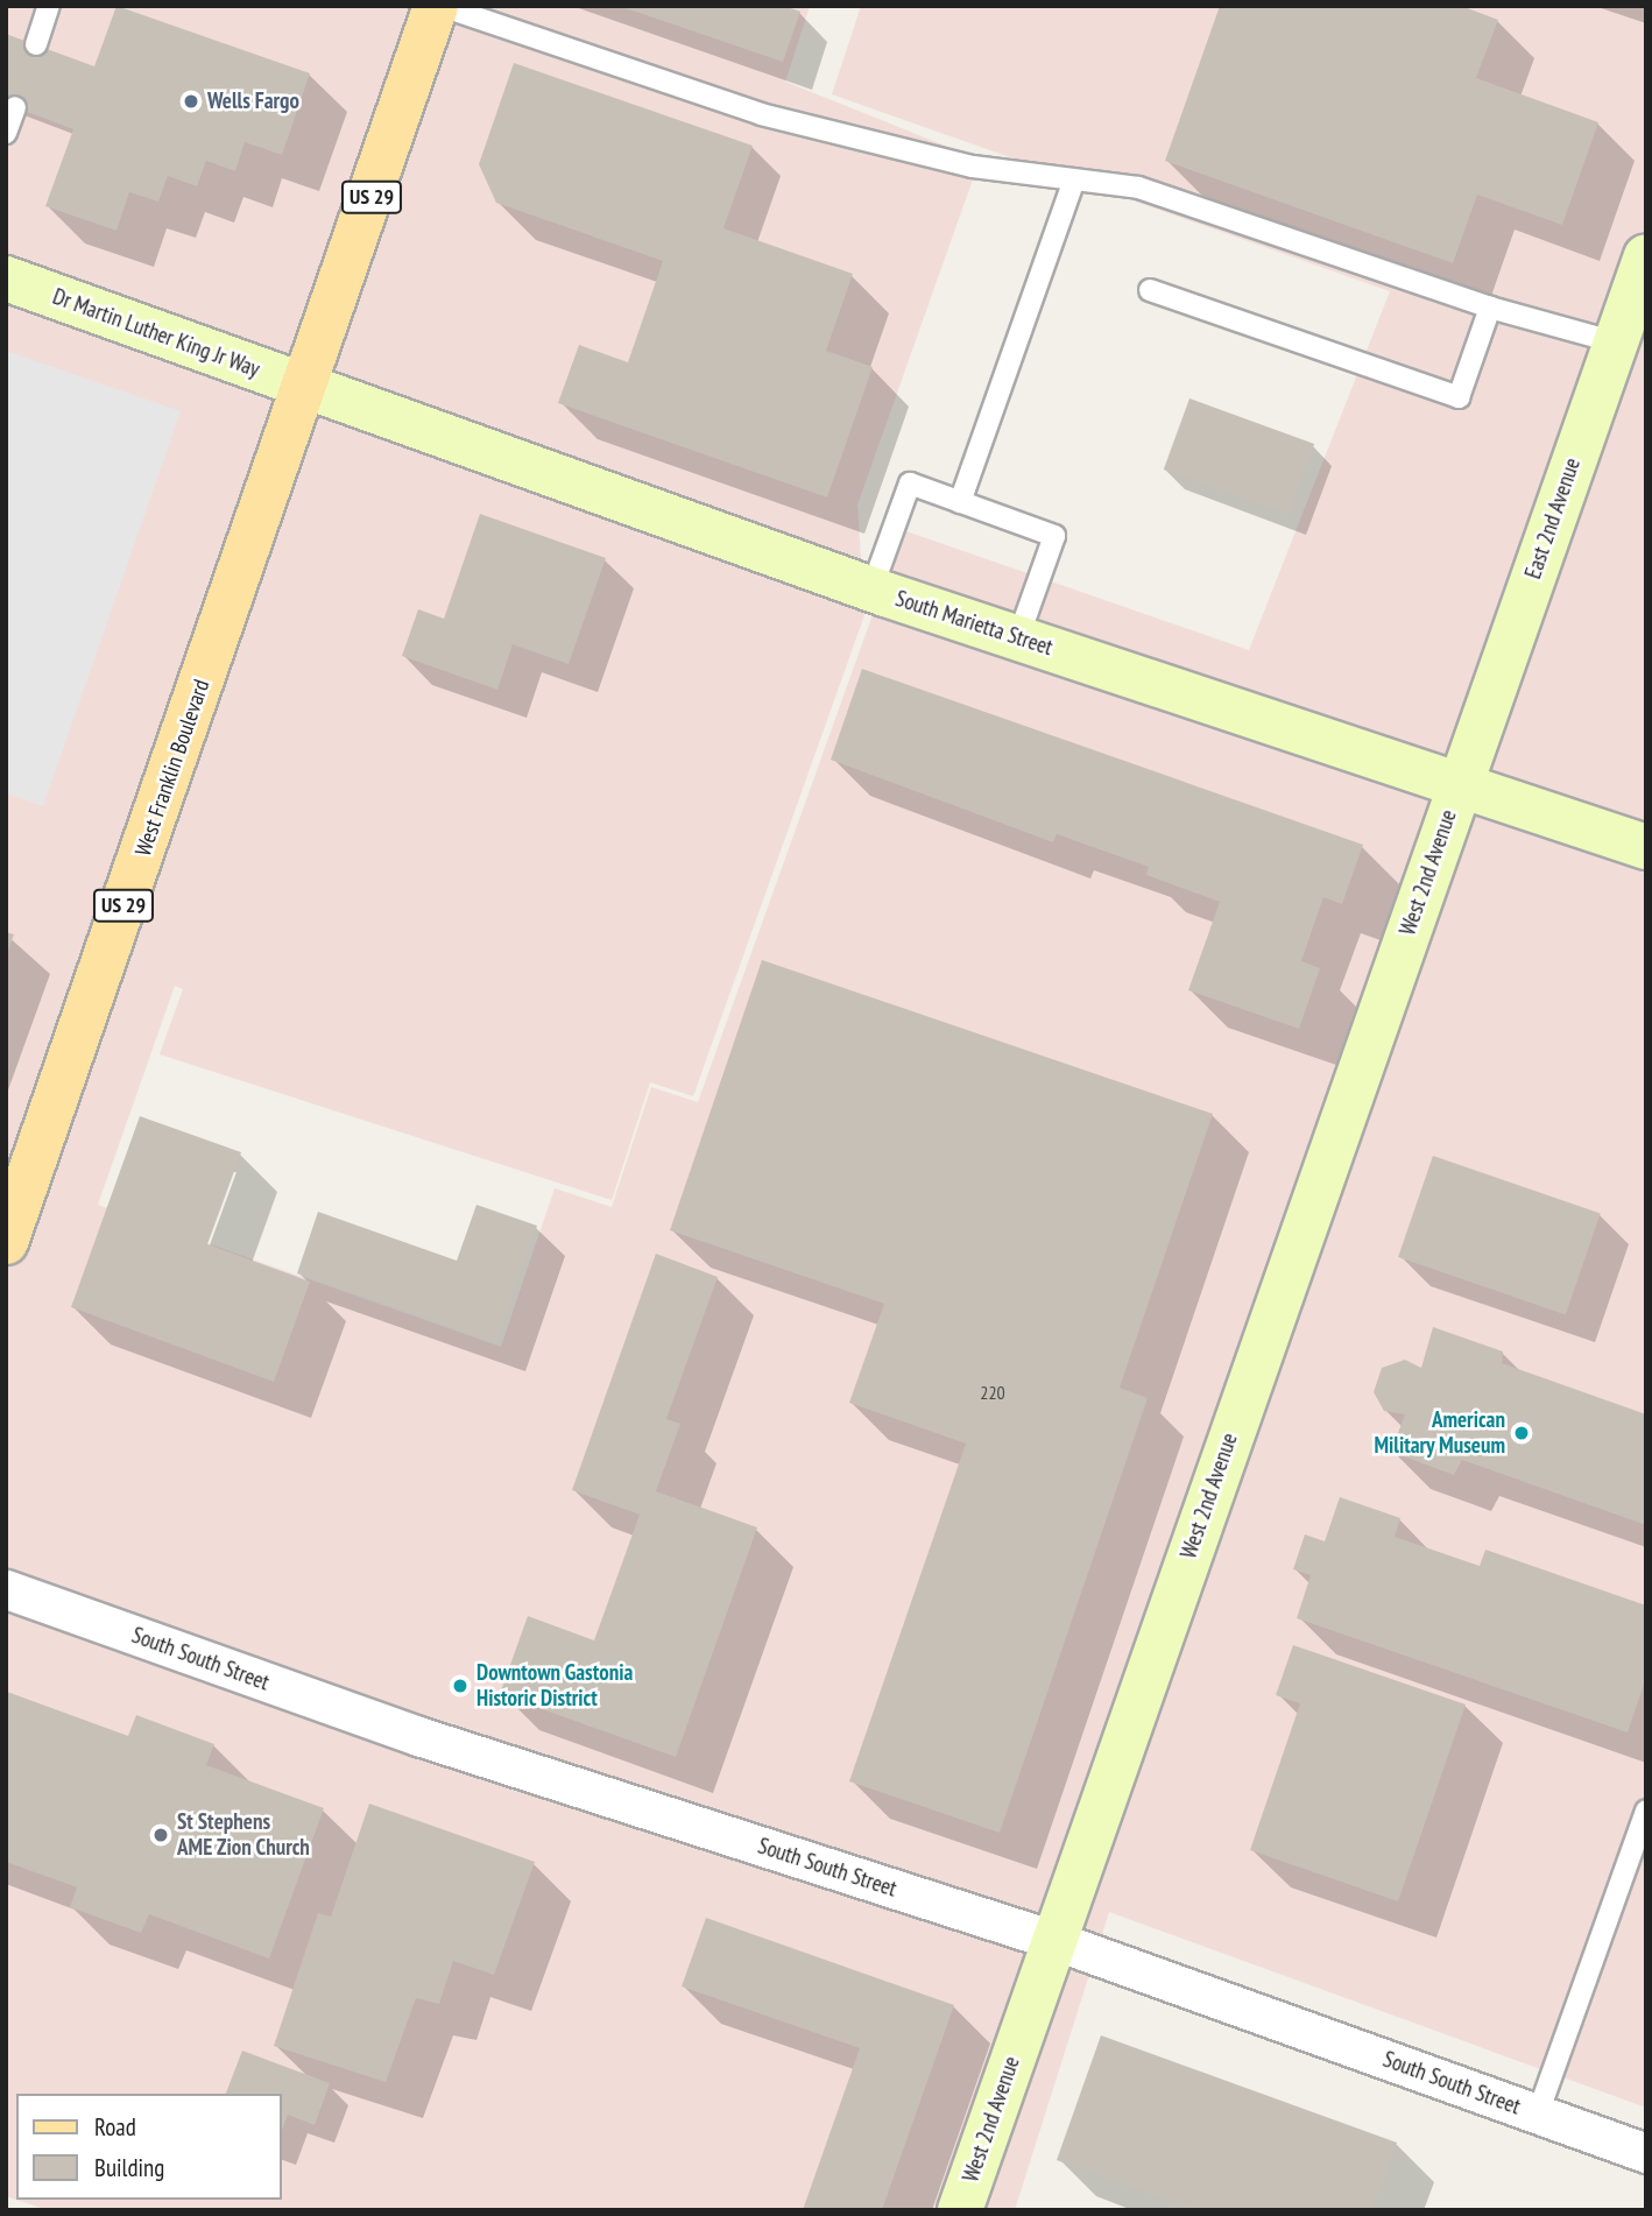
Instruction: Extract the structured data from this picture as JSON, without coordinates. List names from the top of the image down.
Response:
{
  "streets": {
    "main road": ["US 29", "West Franklin Boulevard"],
    "street": [
      "Dr Martin Luther King Jr Way",
      "East 2nd Avenue",
      "South Marietta Street",
      "West 2nd Avenue",
      "South South Street"
    ]
  },
  "crossings": [
    ["US 29", "Dr Martin Luther King Jr Way"],
    ["US 29", "South Marietta Street"],
    ["US 29", "West Franklin Boulevard"],
    ["Dr Martin Luther King Jr Way", "South Marietta Street"],
    ["Dr Martin Luther King Jr Way", "West Franklin Boulevard"],
    ["East 2nd Avenue", "South Marietta Street"],
    ["East 2nd Avenue", "West 2nd Avenue"],
    ["South Marietta Street", "West Franklin Boulevard"],
    ["South Marietta Street", "West 2nd Avenue"],
    ["West 2nd Avenue", "South South Street"]
  ],
  "places": [
    "Wells Fargo",
    "American Military Museum",
    "Downtown Gastonia Historic District",
    "St Stephens AME Zion Church"
  ],
  "house_numbers": ["220"],
  "legend": ["Road", "Building"]
}
